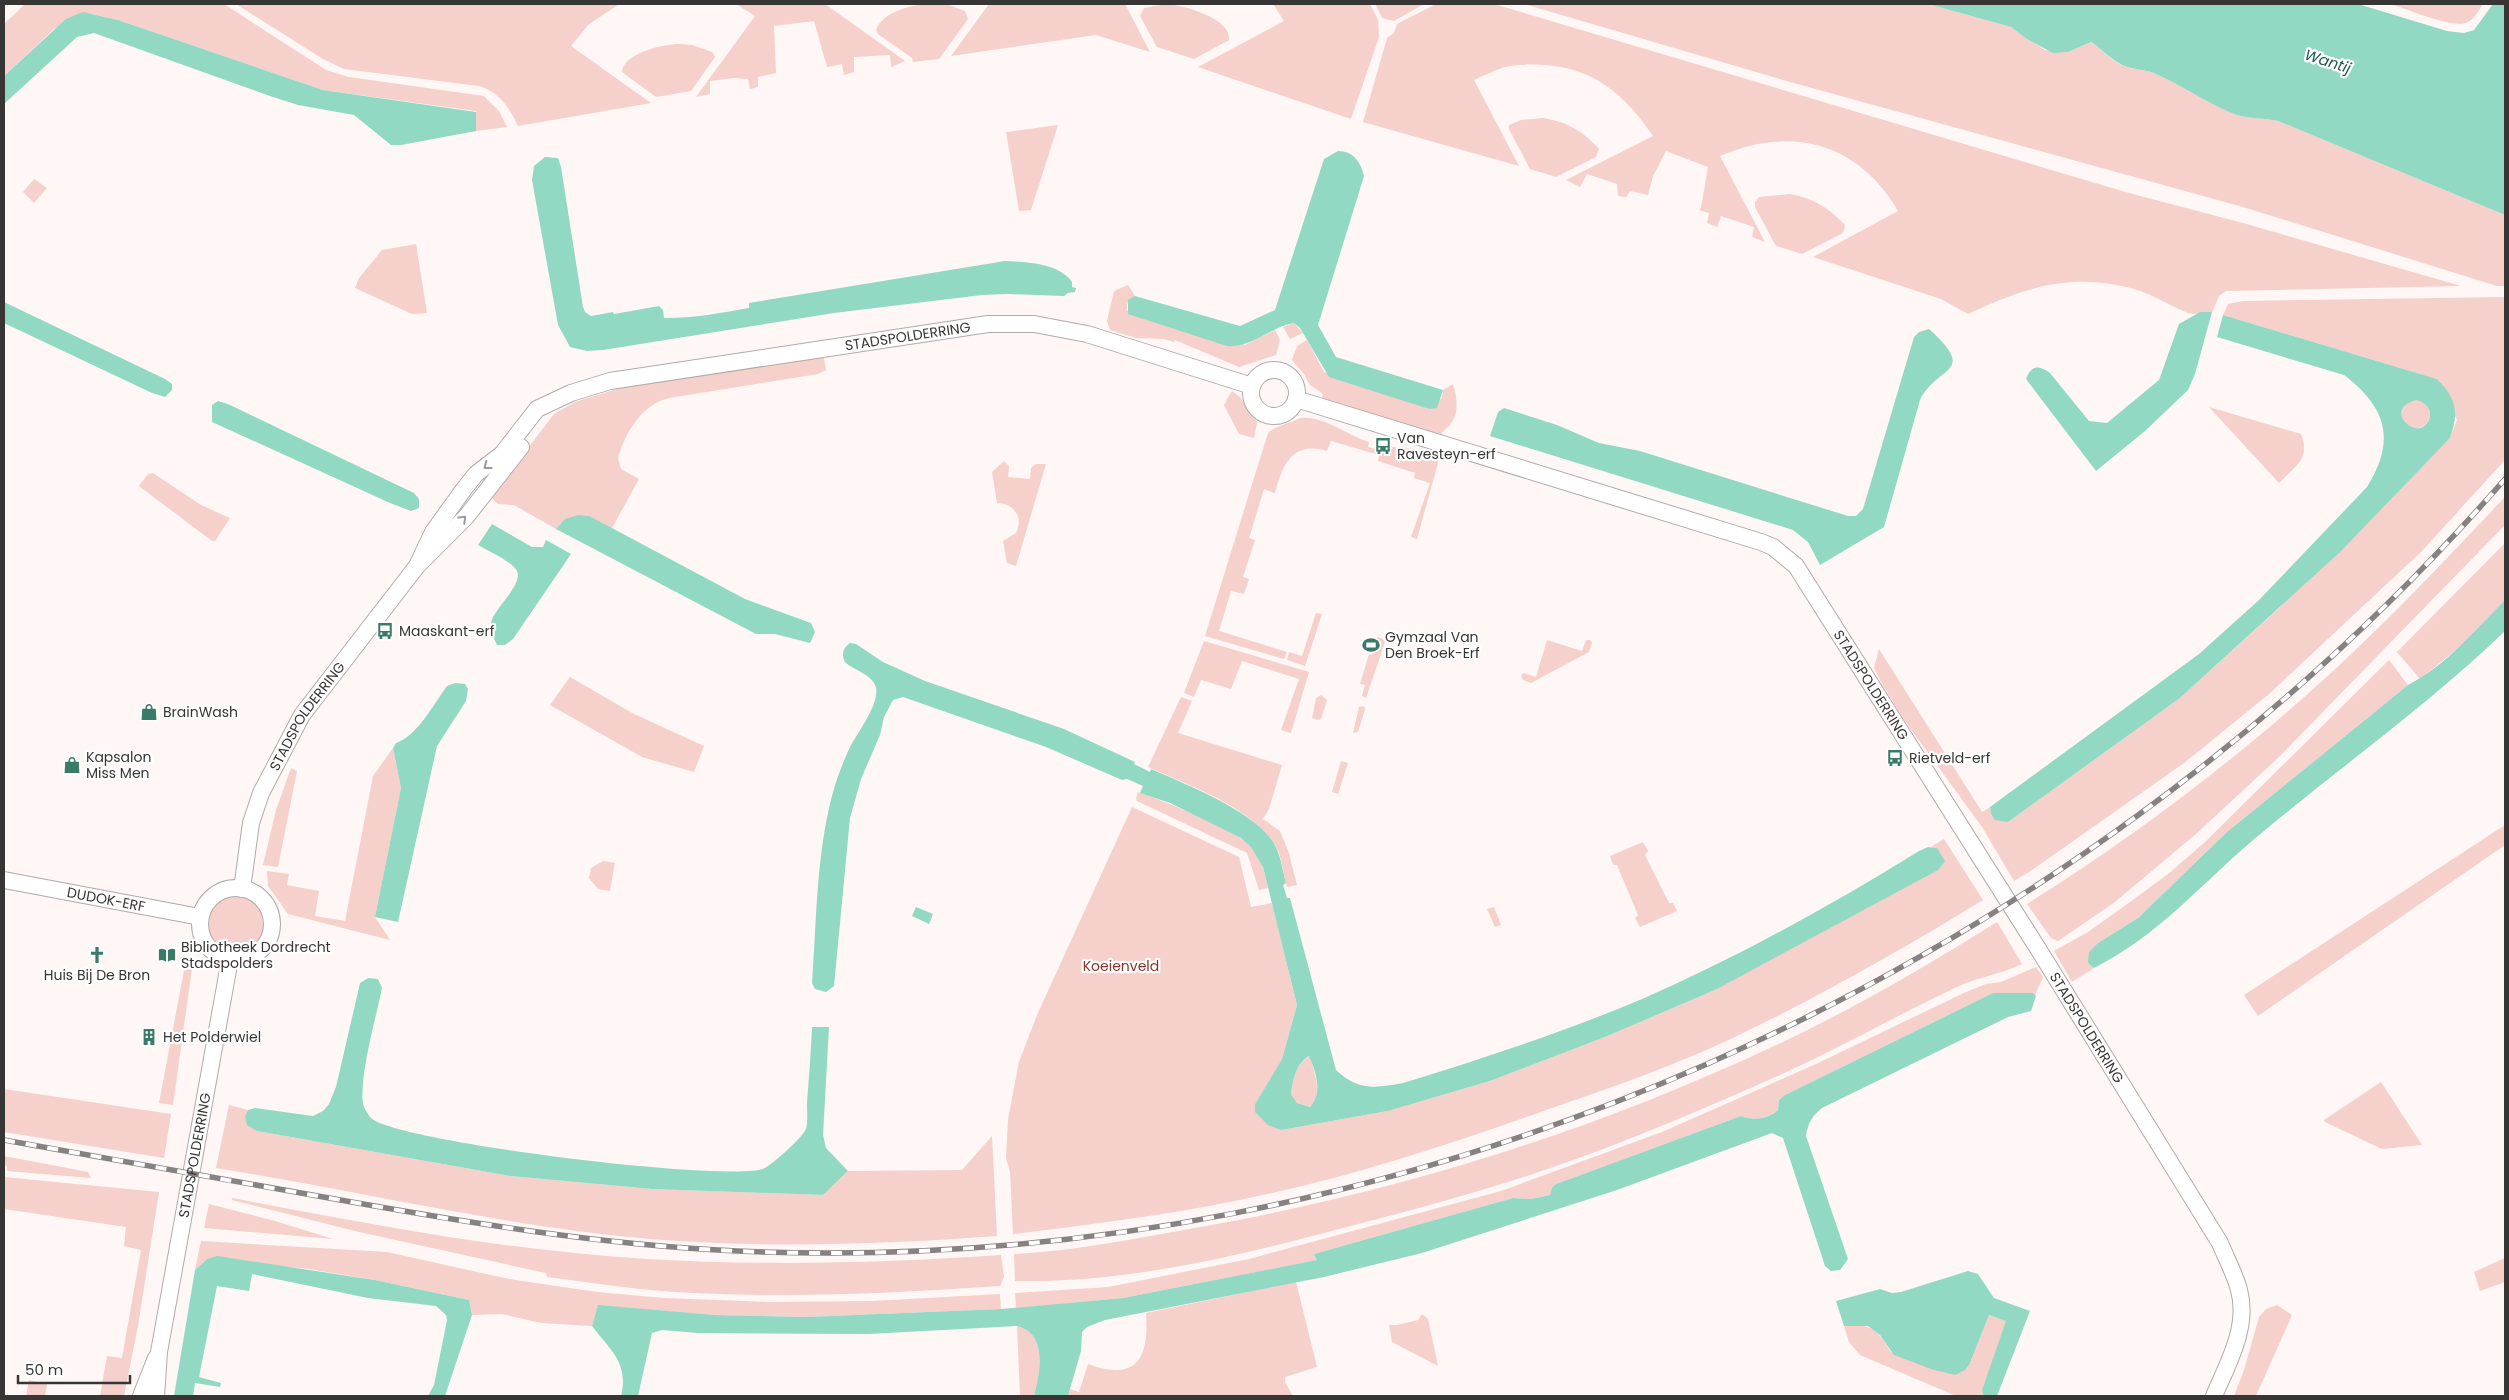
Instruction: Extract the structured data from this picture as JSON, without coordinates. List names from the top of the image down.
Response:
{
  "streets": {
    "street": ["STADSPOLDERRING", "DUDOK-ERF"]
  },
  "crossings": [
    ["STADSPOLDERRING", "DUDOK-ERF"]
  ],
  "water": ["Wantij"],
  "parks": ["Koeienveld"],
  "places": {
    "bus stop": ["Van Ravesteyn-erf", "Maaskant-erf", "Rietveld-erf"],
    "sports": ["Gymzaal Van Den Broek-Erf"],
    "shop": ["BrainWash", "Kapsalon Miss Men"],
    "church": ["Huis Bij De Bron"],
    "library": ["Bibliotheek Dordrecht Stadspolders"],
    "building": ["Het Polderwiel"]
  },
  "scale_bar": "50 m"
}
